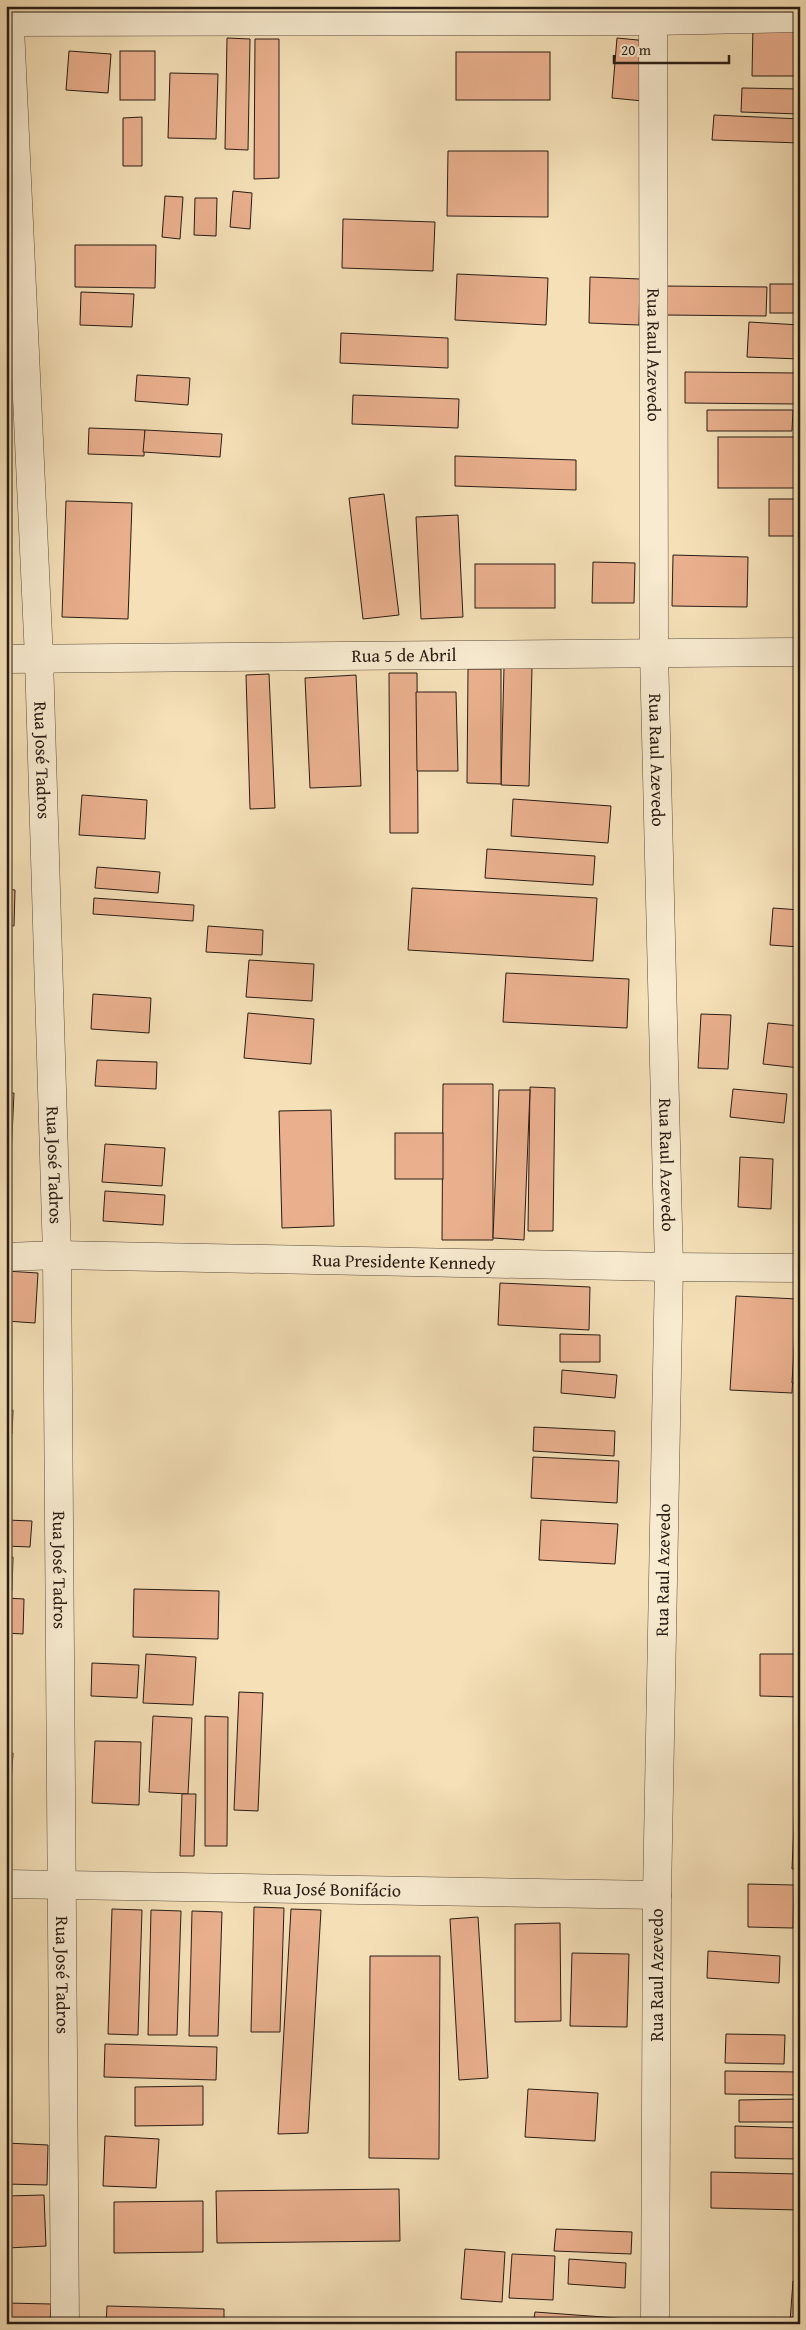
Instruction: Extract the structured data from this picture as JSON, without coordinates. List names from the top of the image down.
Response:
{
  "streets": {
    "street": [
      "Rua Raul Azevedo",
      "Rua 5 de Abril",
      "Rua José Tadros",
      "Rua Presidente Kennedy",
      "Rua José Bonifácio"
    ]
  },
  "crossings": [
    ["Rua Raul Azevedo", "Rua 5 de Abril"],
    ["Rua Raul Azevedo", "Rua Presidente Kennedy"],
    ["Rua Raul Azevedo", "Rua José Bonifácio"],
    ["Rua 5 de Abril", "Rua José Tadros"],
    ["Rua José Tadros", "Rua Presidente Kennedy"],
    ["Rua José Tadros", "Rua José Bonifácio"]
  ],
  "scale_bar": "20 m"
}
